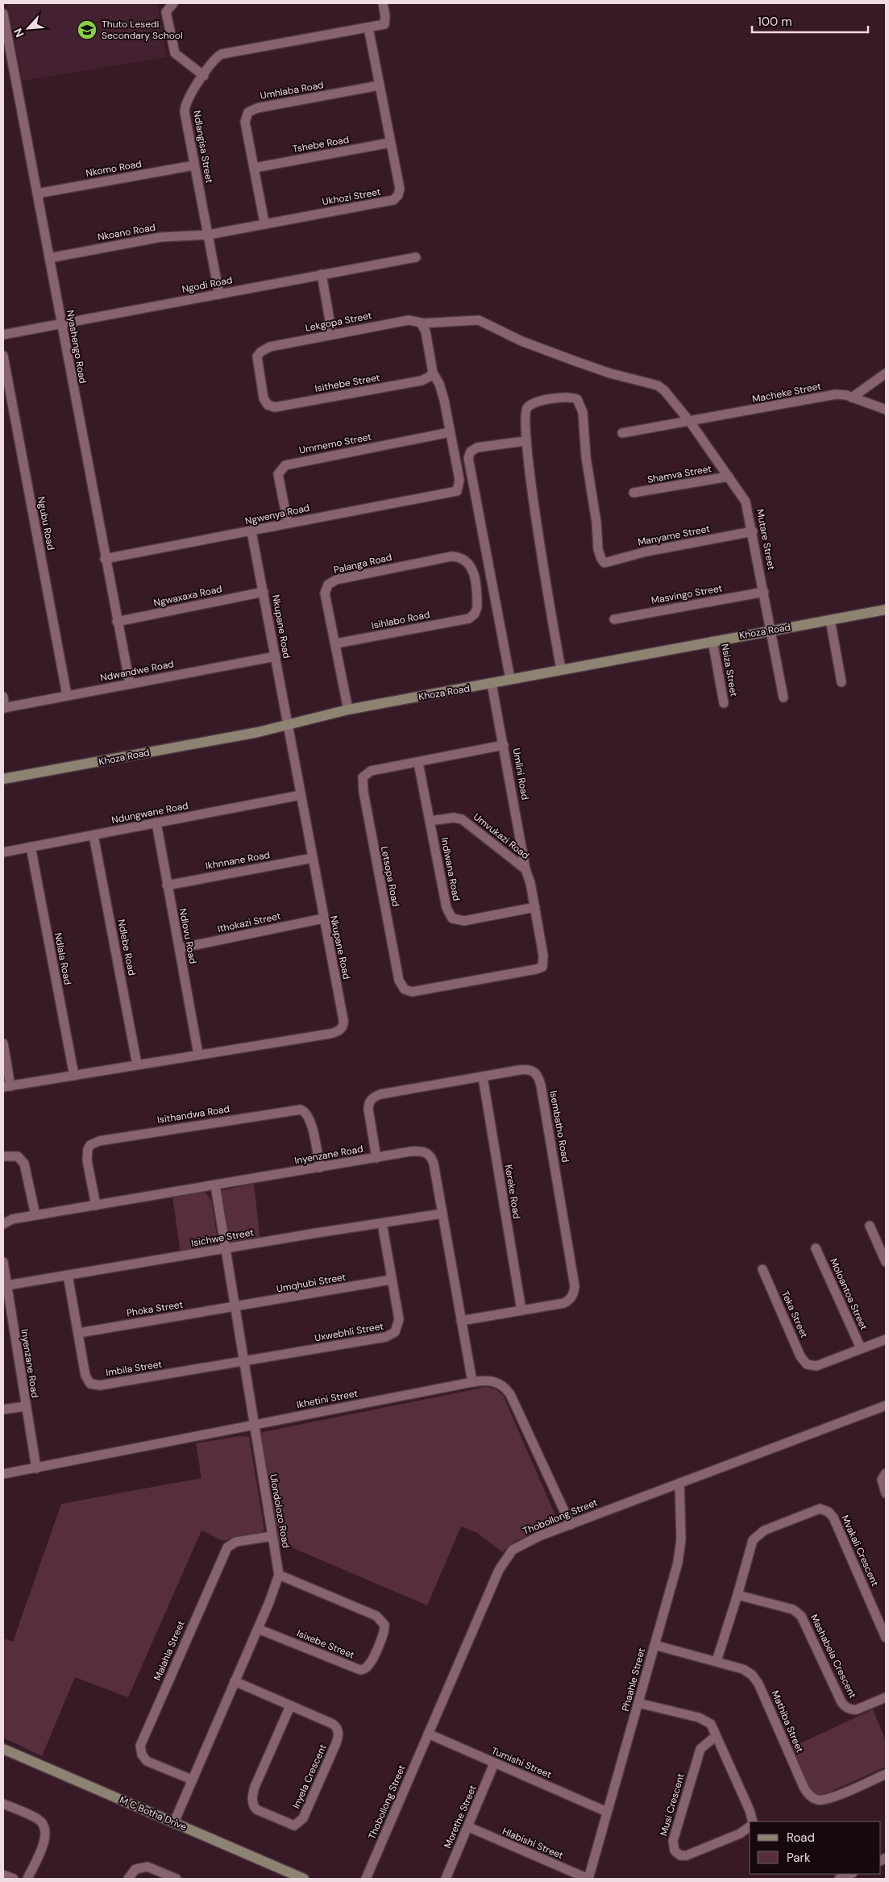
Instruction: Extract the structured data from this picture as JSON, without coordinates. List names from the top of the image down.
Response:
{
  "streets": {
    "street": [
      "Umhlaba Road",
      "Tshebe Road",
      "Ndlangisa Street",
      "Nkomo Road",
      "Ukhozi Street",
      "Nkoano Road",
      "Ngodi Road",
      "Lekgopa Street",
      "Nyashengo Road",
      "Isithebe Street",
      "Macheke Street",
      "Ummemo Street",
      "Shamva Street",
      "Ngwenya Road",
      "Ngubu Road",
      "Manyame Street",
      "Mutare Street",
      "Palanga Road",
      "Masvingo Street",
      "Ngwaxaxa Road",
      "Isihlabo Road",
      "Nkupane Road",
      "Khoza Road",
      "Nsiza Street",
      "Ndwandwe Road",
      "Umlini Road",
      "Ndungwane Road",
      "Umvukazi Road",
      "Ikhnnane Road",
      "Indlwana Road",
      "Letsopa Road",
      "Ithokazi Street",
      "Ndlovu Road",
      "Ndlebe Road",
      "Ndlala Road",
      "Isithandwa Road",
      "Isembatho Road",
      "Inyenzane Road",
      "Kereke Road",
      "Isichwe Street",
      "Umqhubi Street",
      "Moloantoa Street",
      "Phoka Street",
      "Teka Street",
      "Uxwebhli Street",
      "Imbila Street",
      "Ikhetini Street",
      "Ulondolozo Road",
      "Thobollong Street",
      "Mvakali Crescent",
      "Isixebe Street",
      "Malahla Street",
      "Mashabela Crescent",
      "Phaahle Street",
      "Mathiba Street",
      "Tumishi Street",
      "Inyela Crescent",
      "Musi Crescent",
      "M C Botha Drive",
      "Morethe Street",
      "Hlabishi Street"
    ]
  },
  "crossings": [
    ["Umhlaba Road", "Tshebe Road"],
    ["Umhlaba Road", "Ukhozi Street"],
    ["Tshebe Road", "Ukhozi Street"],
    ["Ndlangisa Street", "Nkomo Road"],
    ["Ndlangisa Street", "Ukhozi Street"],
    ["Ndlangisa Street", "Nkoano Road"],
    ["Ndlangisa Street", "Ngodi Road"],
    ["Nkomo Road", "Nyashengo Road"],
    ["Ukhozi Street", "Nkoano Road"],
    ["Nkoano Road", "Nyashengo Road"],
    ["Ngodi Road", "Nyashengo Road"],
    ["Lekgopa Street", "Isithebe Street"],
    ["Lekgopa Street", "Macheke Street"],
    ["Lekgopa Street", "Mutare Street"],
    ["Nyashengo Road", "Ngwenya Road"],
    ["Nyashengo Road", "Ngwaxaxa Road"],
    ["Nyashengo Road", "Ndwandwe Road"],
    ["Macheke Street", "Mutare Street"],
    ["Ummemo Street", "Ngwenya Road"],
    ["Shamva Street", "Mutare Street"],
    ["Ngwenya Road", "Nkupane Road"],
    ["Ngubu Road", "Ndwandwe Road"],
    ["Manyame Street", "Mutare Street"],
    ["Mutare Street", "Masvingo Street"],
    ["Mutare Street", "Khoza Road"],
    ["Palanga Road", "Isihlabo Road"],
    ["Palanga Road", "Khoza Road"],
    ["Ngwaxaxa Road", "Nkupane Road"],
    ["Nkupane Road", "Khoza Road"],
    ["Nkupane Road", "Ndwandwe Road"],
    ["Nkupane Road", "Ndungwane Road"],
    ["Nkupane Road", "Ikhnnane Road"],
    ["Nkupane Road", "Ithokazi Street"],
    ["Nkupane Road", "Ndlovu Road"],
    ["Nkupane Road", "Ndlebe Road"],
    ["Nkupane Road", "Ndlala Road"],
    ["Khoza Road", "Nsiza Street"],
    ["Khoza Road", "Umlini Road"],
    ["Umlini Road", "Umvukazi Road"],
    ["Umlini Road", "Letsopa Road"],
    ["Ndungwane Road", "Ndlovu Road"],
    ["Ndungwane Road", "Ndlebe Road"],
    ["Ndungwane Road", "Ndlala Road"],
    ["Umvukazi Road", "Indlwana Road"],
    ["Umvukazi Road", "Letsopa Road"],
    ["Ikhnnane Road", "Ndlovu Road"],
    ["Indlwana Road", "Letsopa Road"],
    ["Ithokazi Street", "Ndlovu Road"],
    ["Isithandwa Road", "Inyenzane Road"],
    ["Isembatho Road", "Inyenzane Road"],
    ["Isembatho Road", "Kereke Road"],
    ["Inyenzane Road", "Isichwe Street"],
    ["Inyenzane Road", "Ikhetini Street"],
    ["Inyenzane Road", "Ulondolozo Road"],
    ["Isichwe Street", "Uxwebhli Street"],
    ["Isichwe Street", "Imbila Street"],
    ["Isichwe Street", "Ulondolozo Road"],
    ["Umqhubi Street", "Phoka Street"],
    ["Umqhubi Street", "Uxwebhli Street"],
    ["Umqhubi Street", "Ulondolozo Road"],
    ["Moloantoa Street", "Teka Street"],
    ["Phoka Street", "Imbila Street"],
    ["Phoka Street", "Ulondolozo Road"],
    ["Uxwebhli Street", "Imbila Street"],
    ["Uxwebhli Street", "Ulondolozo Road"],
    ["Imbila Street", "Ulondolozo Road"],
    ["Ikhetini Street", "Ulondolozo Road"],
    ["Ikhetini Street", "Thobollong Street"],
    ["Ulondolozo Road", "Isixebe Street"],
    ["Ulondolozo Road", "Malahla Street"],
    ["Thobollong Street", "Phaahle Street"],
    ["Thobollong Street", "Tumishi Street"],
    ["Mvakali Crescent", "Mashabela Crescent"],
    ["Mvakali Crescent", "Mathiba Street"],
    ["Phaahle Street", "Mathiba Street"],
    ["Phaahle Street", "Tumishi Street"],
    ["Phaahle Street", "Hlabishi Street"],
    ["Tumishi Street", "Morethe Street"],
    ["Morethe Street", "Hlabishi Street"]
  ],
  "places": {
    "school or university": ["Thuto Lesedi Secondary School"]
  },
  "legend": ["Road", "Park"],
  "scale_bar": "100 m",
  "north": "bottom left"
}
